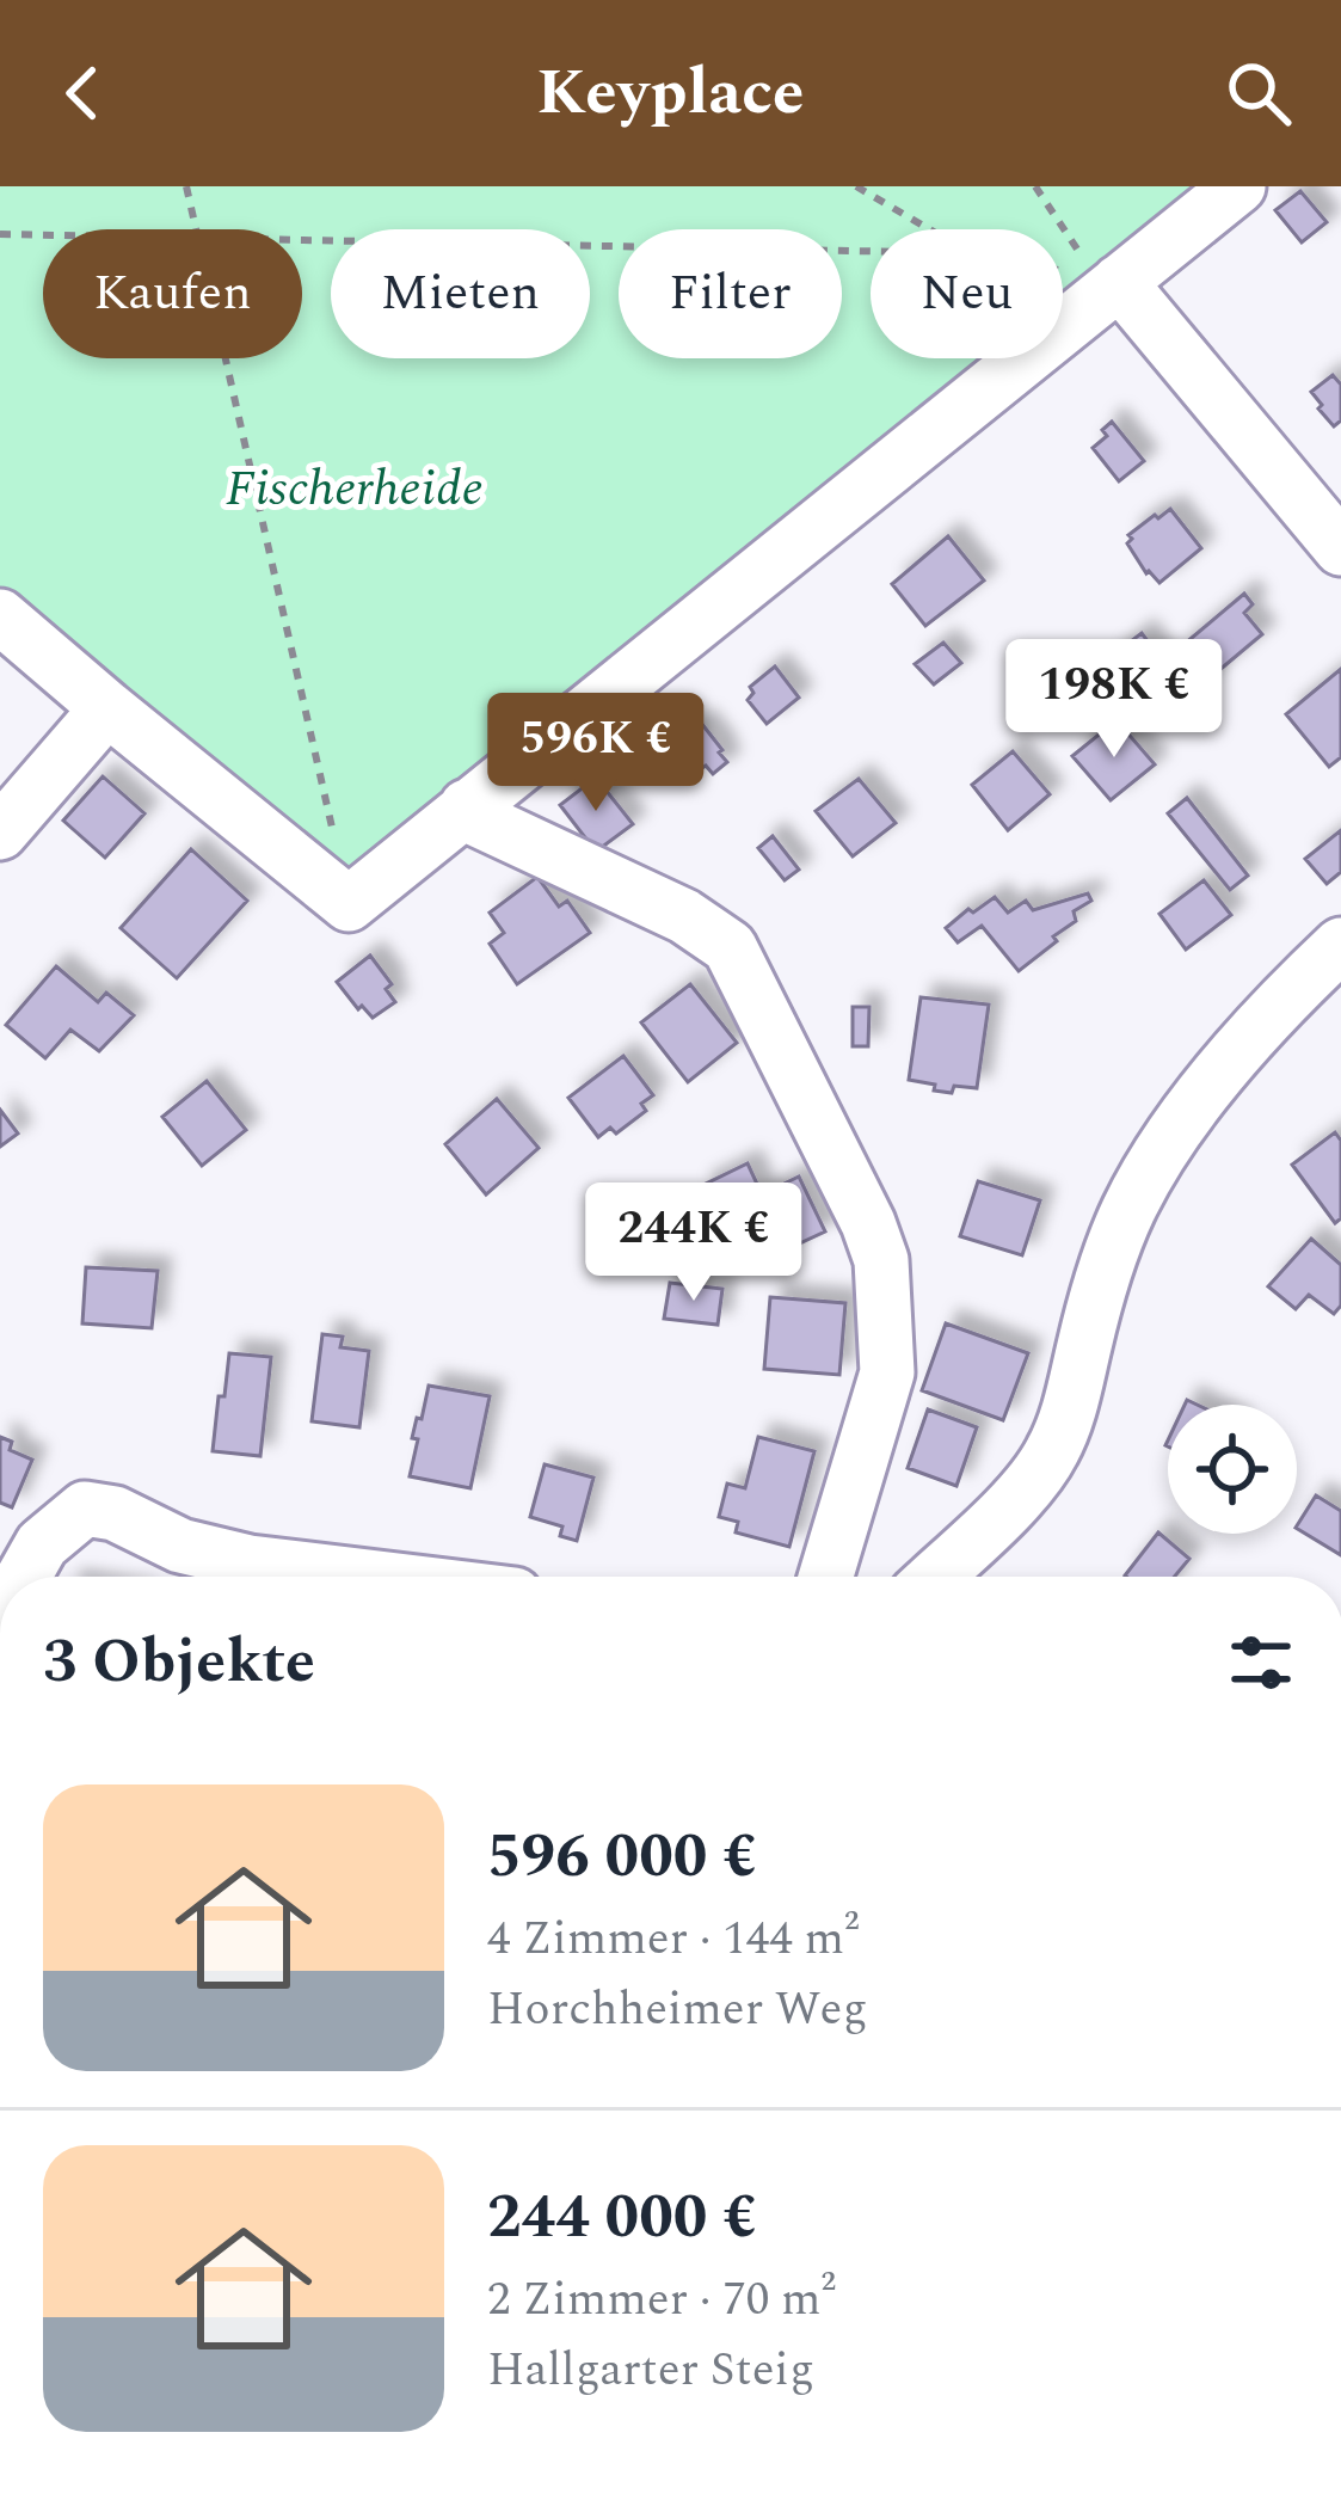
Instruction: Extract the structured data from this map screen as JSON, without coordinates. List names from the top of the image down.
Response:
{
  "parks": ["Fischerheide"],
  "page": {
    "header": "Keyplace",
    "chip": [
      "Kaufen",
      "Mieten",
      "Filter",
      "Neu"
    ],
    "price": ["198K €", "596K €", "244K €"],
    "heading": "3 Objekte",
    "list": [
      {
        "name": "596 000 €",
        "note": "4 Zimmer · 144 m² · Horchheimer Weg"
      },
      {
        "name": "244 000 €",
        "note": "2 Zimmer · 70 m² · Hallgarter Steig"
      }
    ]
  }
}
